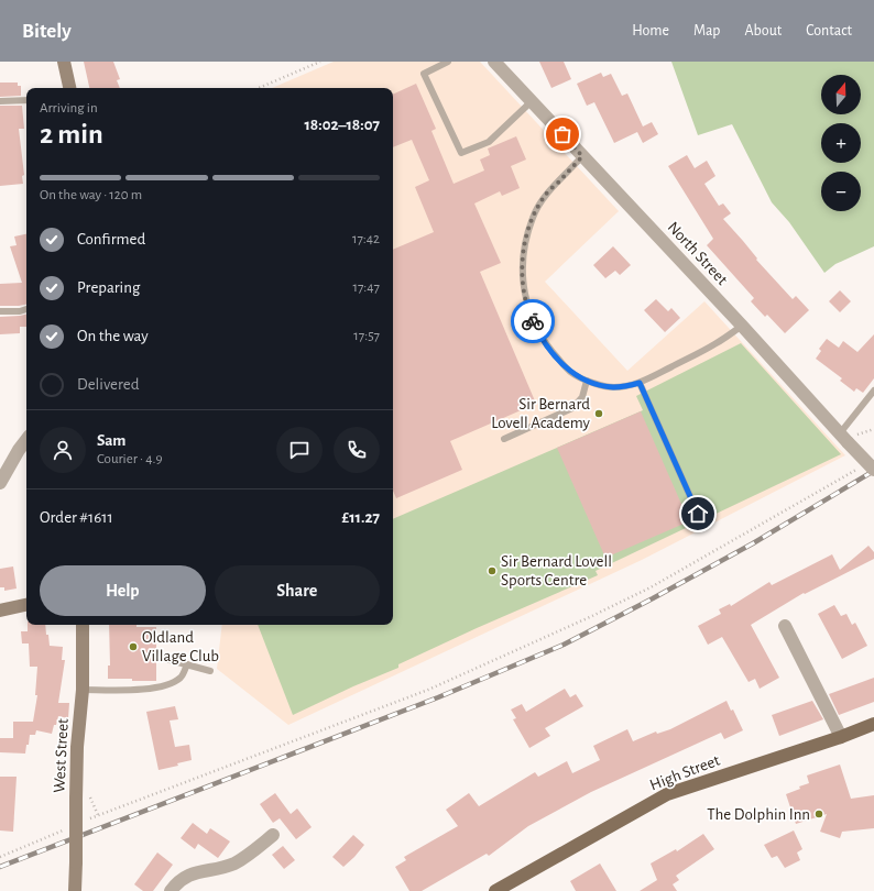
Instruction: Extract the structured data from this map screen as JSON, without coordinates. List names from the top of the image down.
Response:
{
  "streets": {
    "main road": ["High Street"],
    "street": ["North Street", "West Street"]
  },
  "places": [
    "Sir Bernard Lovell Academy",
    "Sir Bernard Lovell Sports Centre",
    "Oldland Village Club",
    "The Dolphin Inn"
  ],
  "north": "top",
  "page": {
    "header": "Bitely",
    "nav": [
      "Home",
      "Map",
      "About",
      "Contact"
    ],
    "map_buttons": ["+", "−"],
    "heading": ["2 min", "Arriving in", "18:02–18:07"],
    "panel": [
      "Sam",
      "Courier · 4.9",
      "Order #1611",
      "£11.27"
    ],
    "bar": "On the way · 120 m",
    "list": [
      ["Confirmed", "17:42"],
      ["Preparing", "17:47"],
      ["On the way", "17:57"],
      "Delivered"
    ],
    "buttons": ["Help", "Share"]
  }
}
